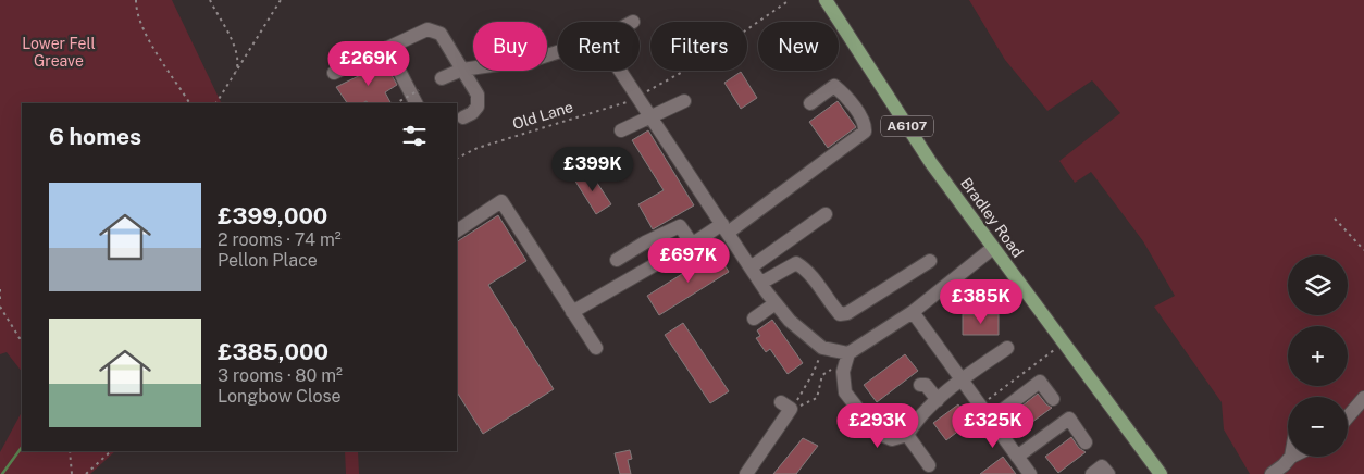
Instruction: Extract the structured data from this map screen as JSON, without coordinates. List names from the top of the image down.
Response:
{
  "streets": {
    "main road": ["A6107", "Bradley Road"],
    "path": ["Old Lane"]
  },
  "parks": ["Lower Fell Greave"],
  "page": {
    "chip": [
      "Buy",
      "Rent",
      "Filters",
      "New"
    ],
    "price": [
      "£269K",
      "£399K",
      "£697K",
      "£385K",
      "£293K",
      "£325K"
    ],
    "heading": "6 homes",
    "list": [
      {
        "name": "£399,000",
        "note": "2 rooms · 74 m² · Pellon Place"
      },
      {
        "name": "£385,000",
        "note": "3 rooms · 80 m² · Longbow Close"
      }
    ],
    "map_buttons": ["+", "−"]
  }
}
